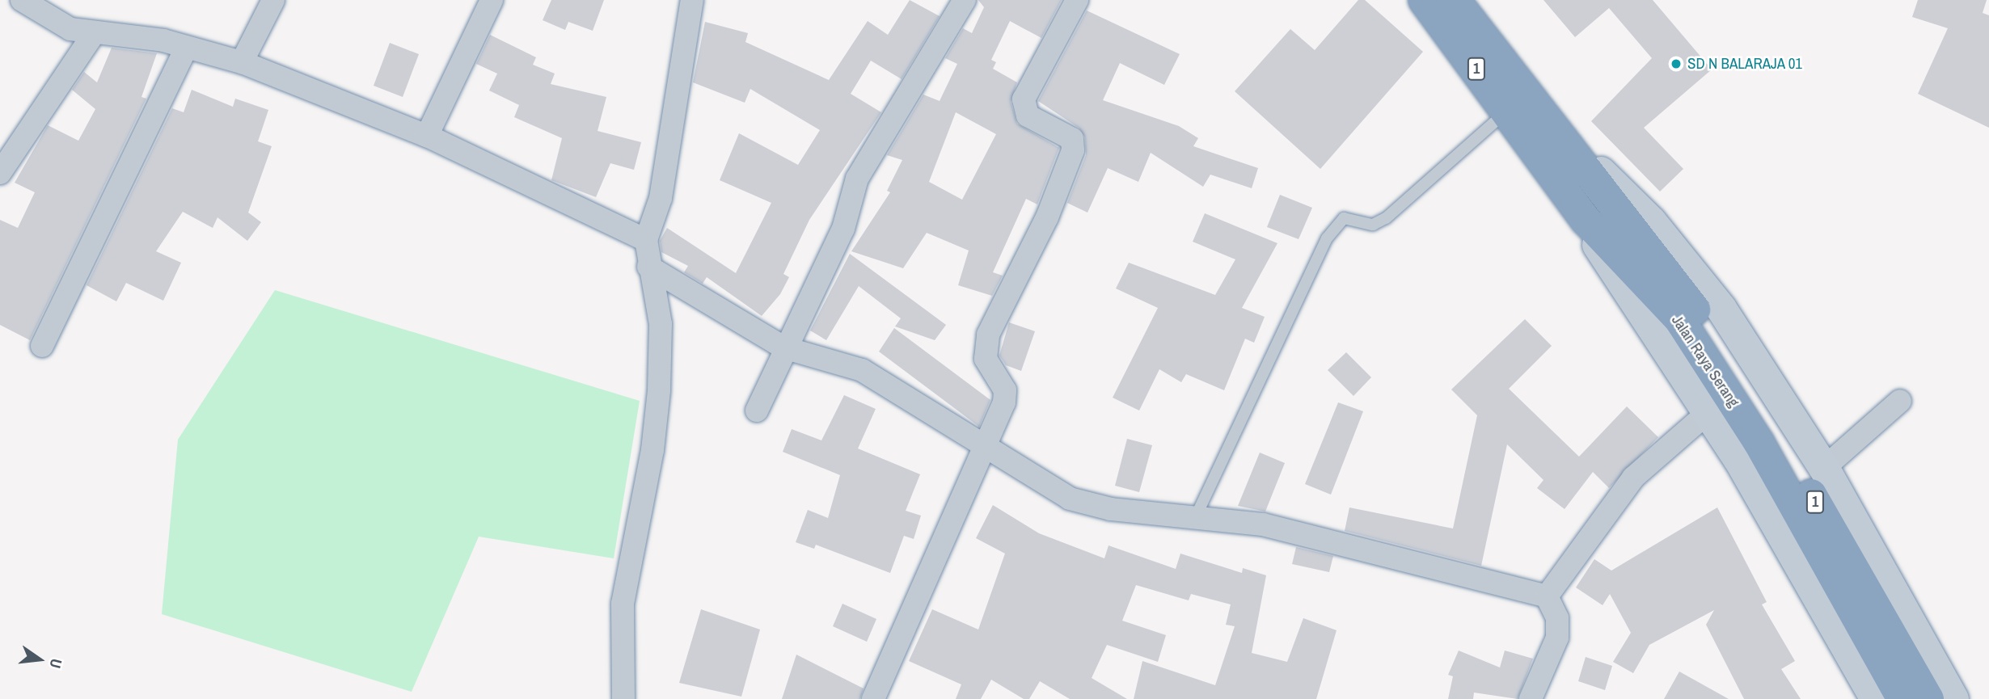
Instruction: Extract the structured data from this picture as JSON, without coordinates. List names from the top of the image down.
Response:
{
  "streets": {
    "highway": ["1", "Jalan Raya Serang"]
  },
  "places": ["SD N BALARAJA 01"],
  "north": "right"
}
